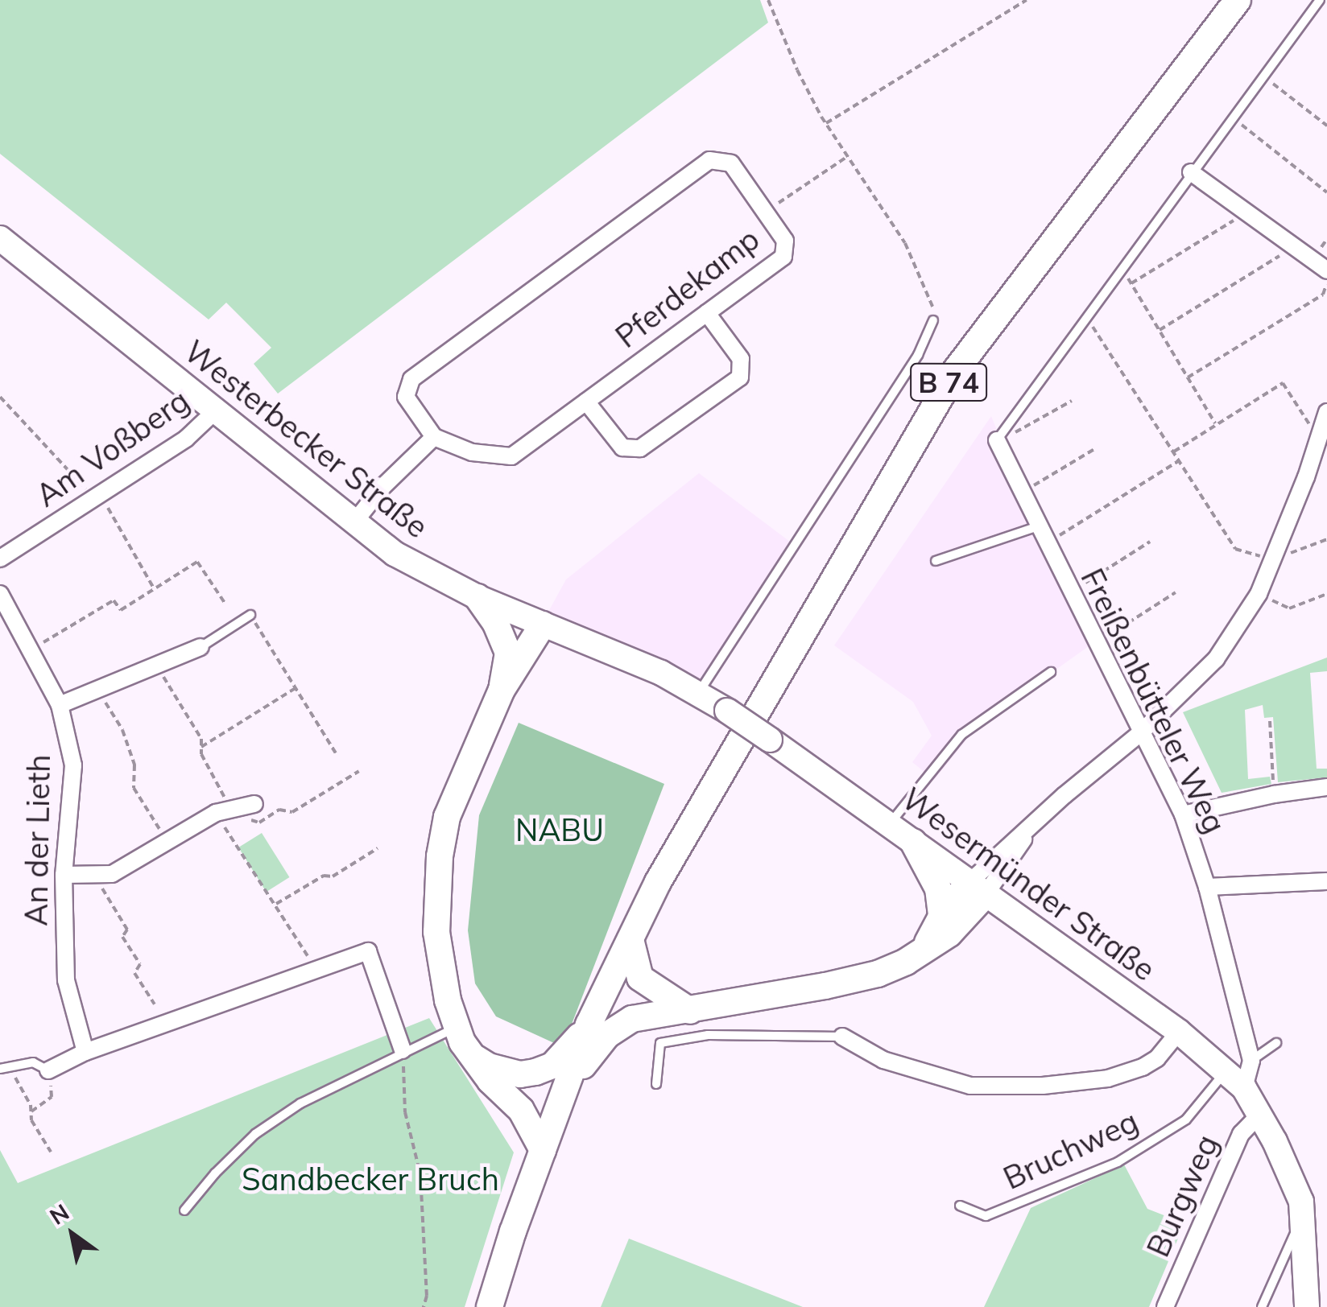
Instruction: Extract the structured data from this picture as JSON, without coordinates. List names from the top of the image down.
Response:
{
  "streets": {
    "main road": ["B 74"],
    "street": [
      "Pferdekamp",
      "Westerbecker Straße",
      "Am Voßberg",
      "Freißenbütteler Weg",
      "An der Lieth",
      "Wesermünder Straße",
      "Burgweg"
    ],
    "lane": ["Bruchweg"]
  },
  "crossings": [
    ["Westerbecker Straße", "Am Voßberg"],
    ["Westerbecker Straße", "Wesermünder Straße"],
    ["Freißenbütteler Weg", "Wesermünder Straße"],
    ["Wesermünder Straße", "Bruchweg"],
    ["Wesermünder Straße", "Burgweg"]
  ],
  "parks": ["NABU", "Sandbecker Bruch"],
  "north": "top left"
}
